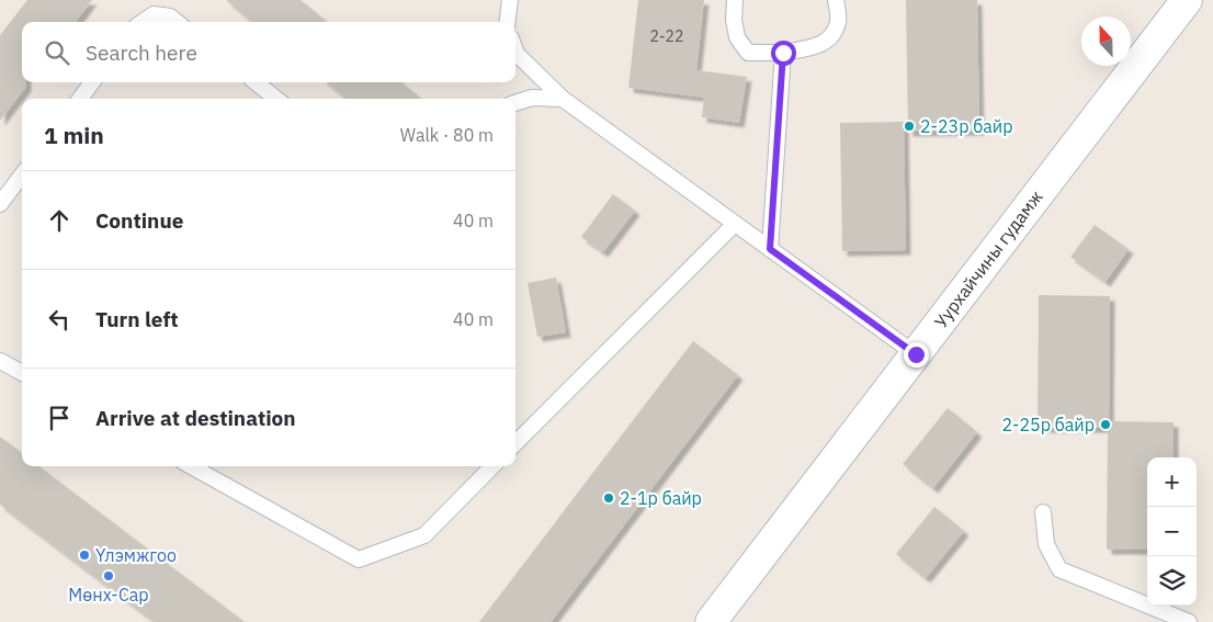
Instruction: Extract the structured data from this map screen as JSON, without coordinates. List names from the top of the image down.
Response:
{
  "streets": {
    "street": ["Уурхайчины гудамж"]
  },
  "places": [
    "2-23р байр",
    "2-25р байр",
    "2-1р байр",
    "Үлэмжгоо",
    "Мөнх-Сар"
  ],
  "house_numbers": ["2-22"],
  "north": "top",
  "page": {
    "search": "Search here",
    "heading": ["1 min", "Walk · 80 m"],
    "list": [
      ["Continue", "40 m"],
      ["Turn left", "40 m"],
      "Arrive at destination"
    ],
    "map_buttons": ["+", "−"]
  }
}
